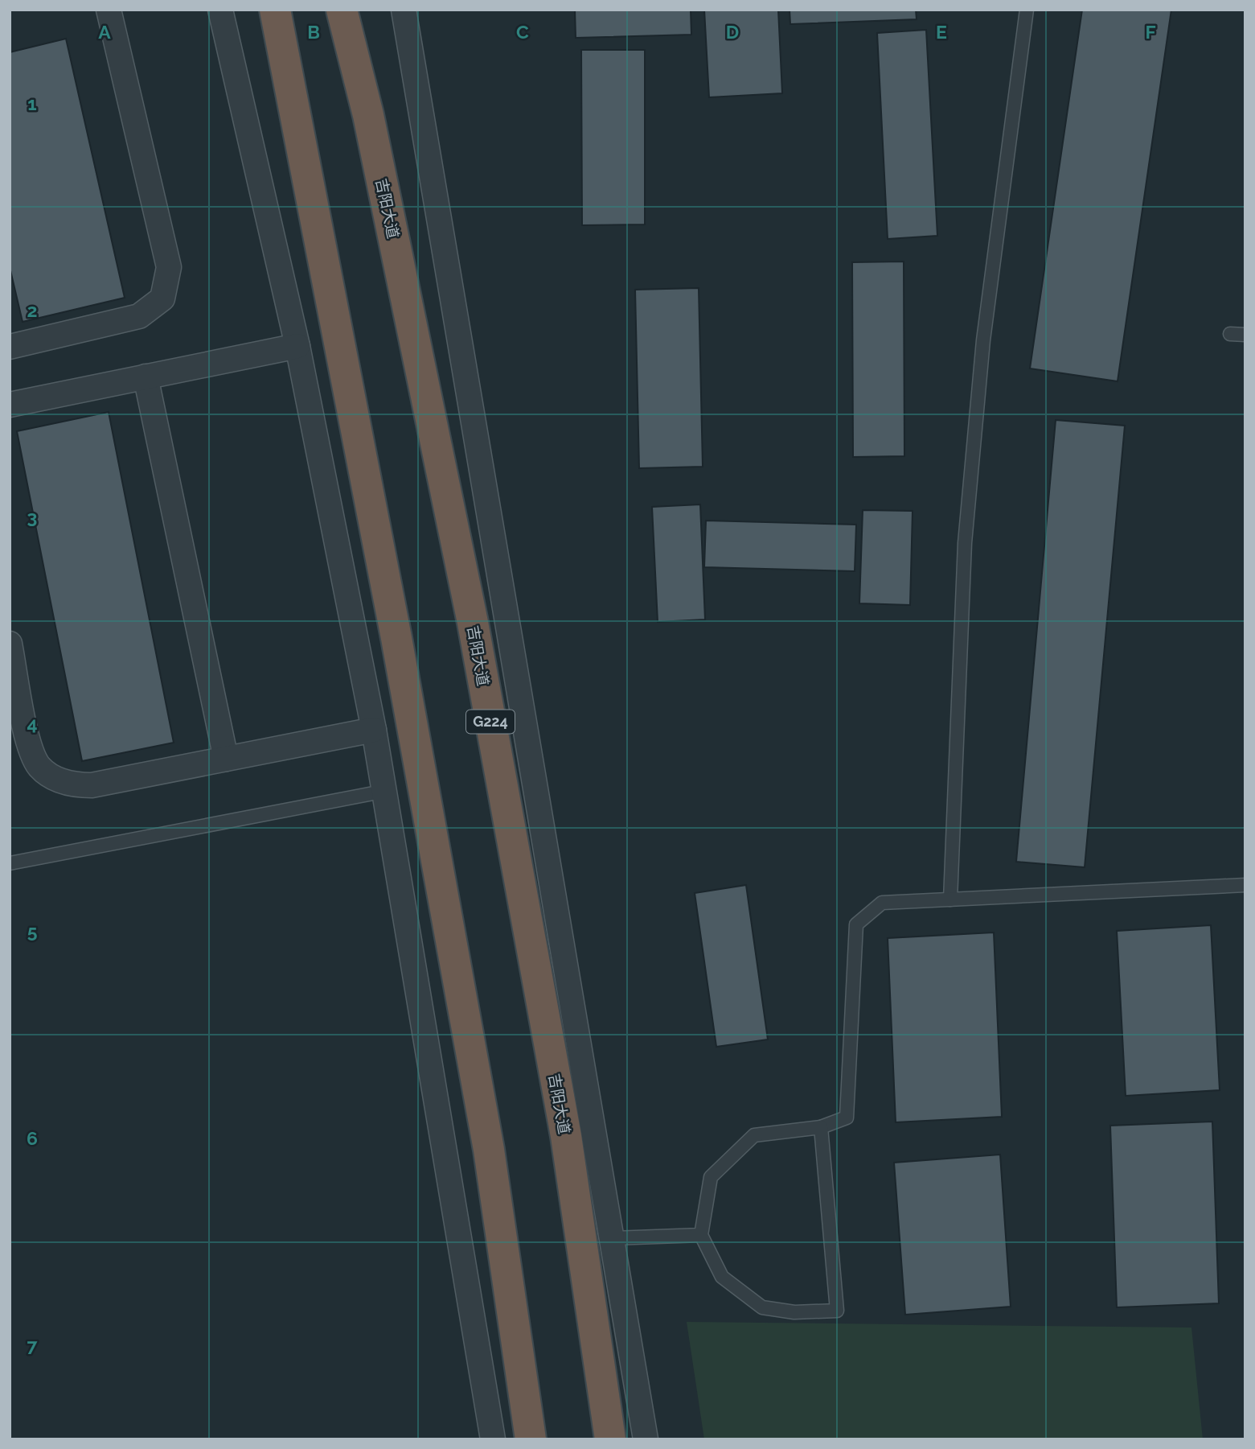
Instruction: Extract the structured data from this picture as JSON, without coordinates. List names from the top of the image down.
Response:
{
  "streets": {
    "highway": ["吉阳大道", "G224"]
  },
  "grid": {
    "columns": [
      "A",
      "B",
      "C",
      "D",
      "E",
      "F"
    ],
    "rows": [
      "1",
      "2",
      "3",
      "4",
      "5",
      "6",
      "7"
    ]
  }
}
